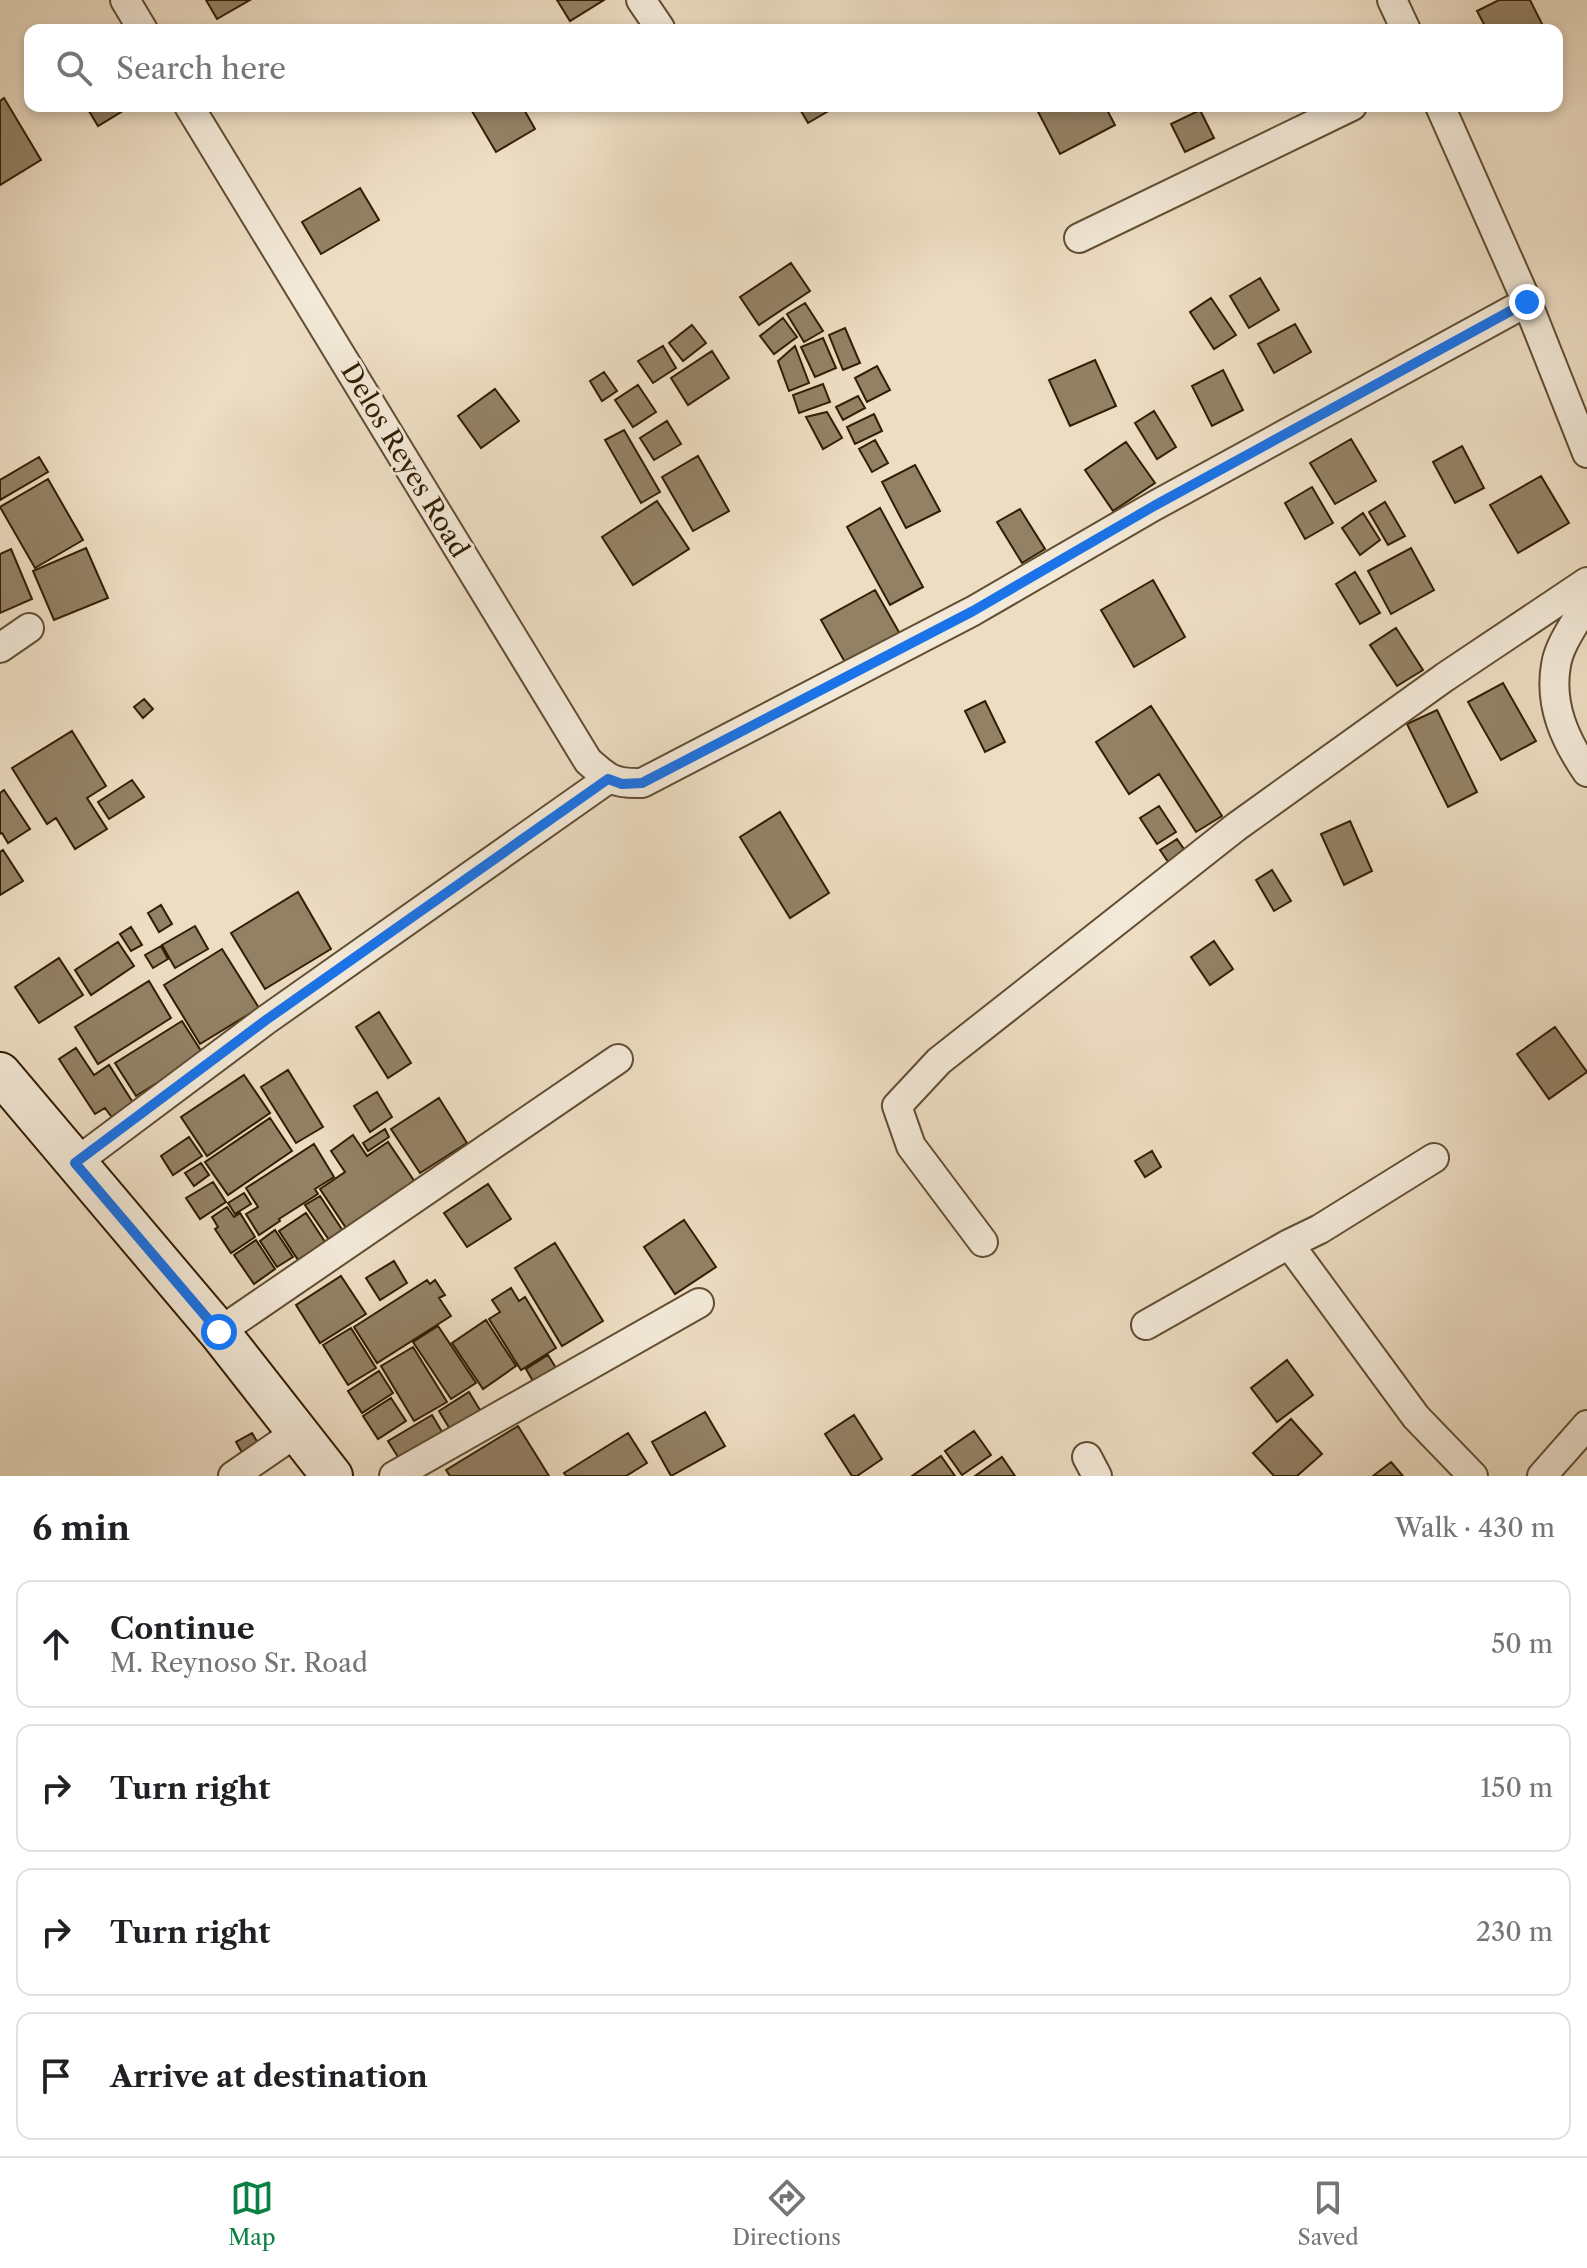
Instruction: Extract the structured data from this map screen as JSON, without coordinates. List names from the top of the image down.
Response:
{
  "streets": {
    "street": ["Delos Reyes Road"]
  },
  "page": {
    "search": "Search here",
    "heading": ["6 min", "Walk · 430 m"],
    "list": [
      ["Continue", "M. Reynoso Sr. Road", "50 m"],
      ["Turn right", "150 m"],
      ["Turn right", "230 m"],
      "Arrive at destination"
    ],
    "nav": ["Map", "Directions", "Saved"]
  }
}
